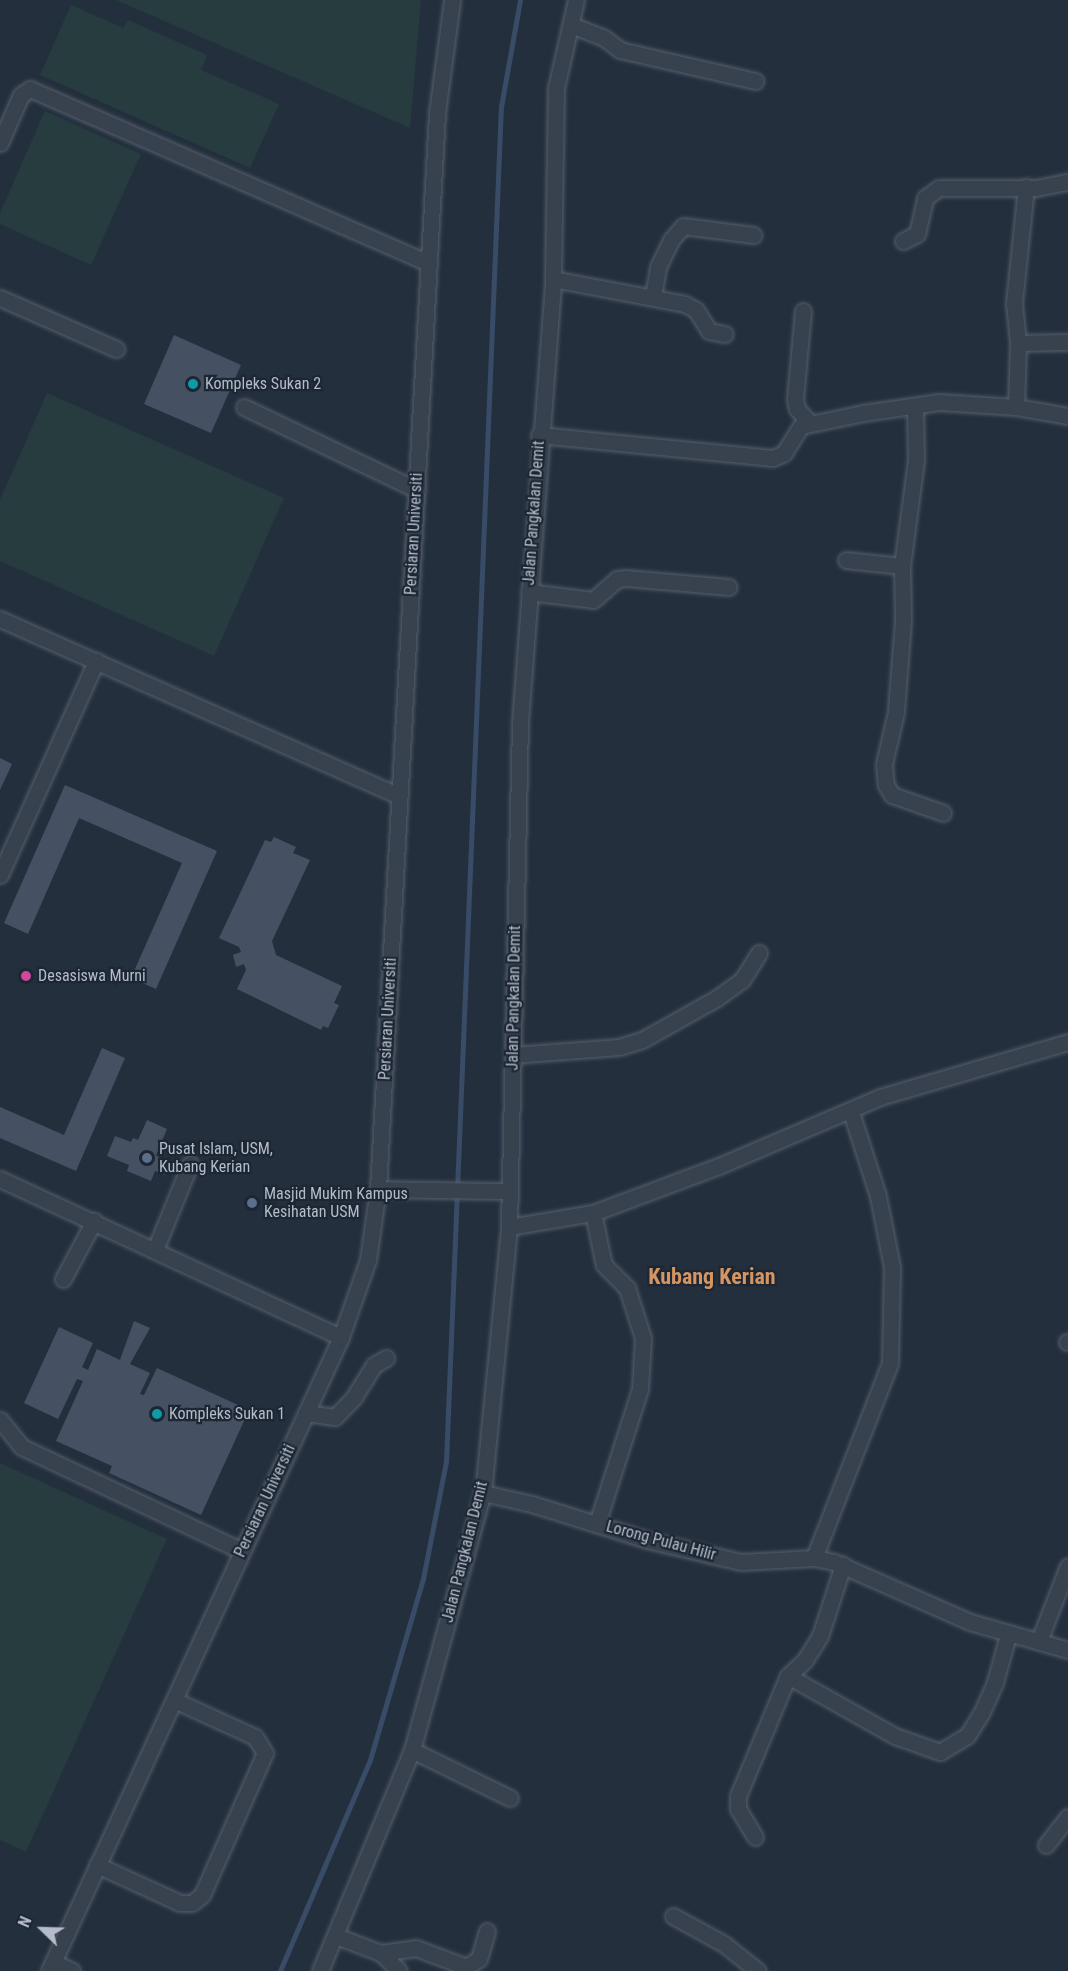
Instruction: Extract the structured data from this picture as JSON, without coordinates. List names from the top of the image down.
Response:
{
  "streets": {
    "street": ["Jalan Pangkalan Demit", "Persiaran Universiti", "Lorong Pulau Hilir"]
  },
  "crossings": [
    ["Jalan Pangkalan Demit", "Lorong Pulau Hilir"]
  ],
  "districts": ["Kubang Kerian"],
  "places": [
    "Kompleks Sukan 2",
    "Desasiswa Murni",
    "Pusat Islam, USM, Kubang Kerian",
    "Masjid Mukim Kampus Kesihatan USM",
    "Kompleks Sukan 1"
  ],
  "north": "top left"
}
